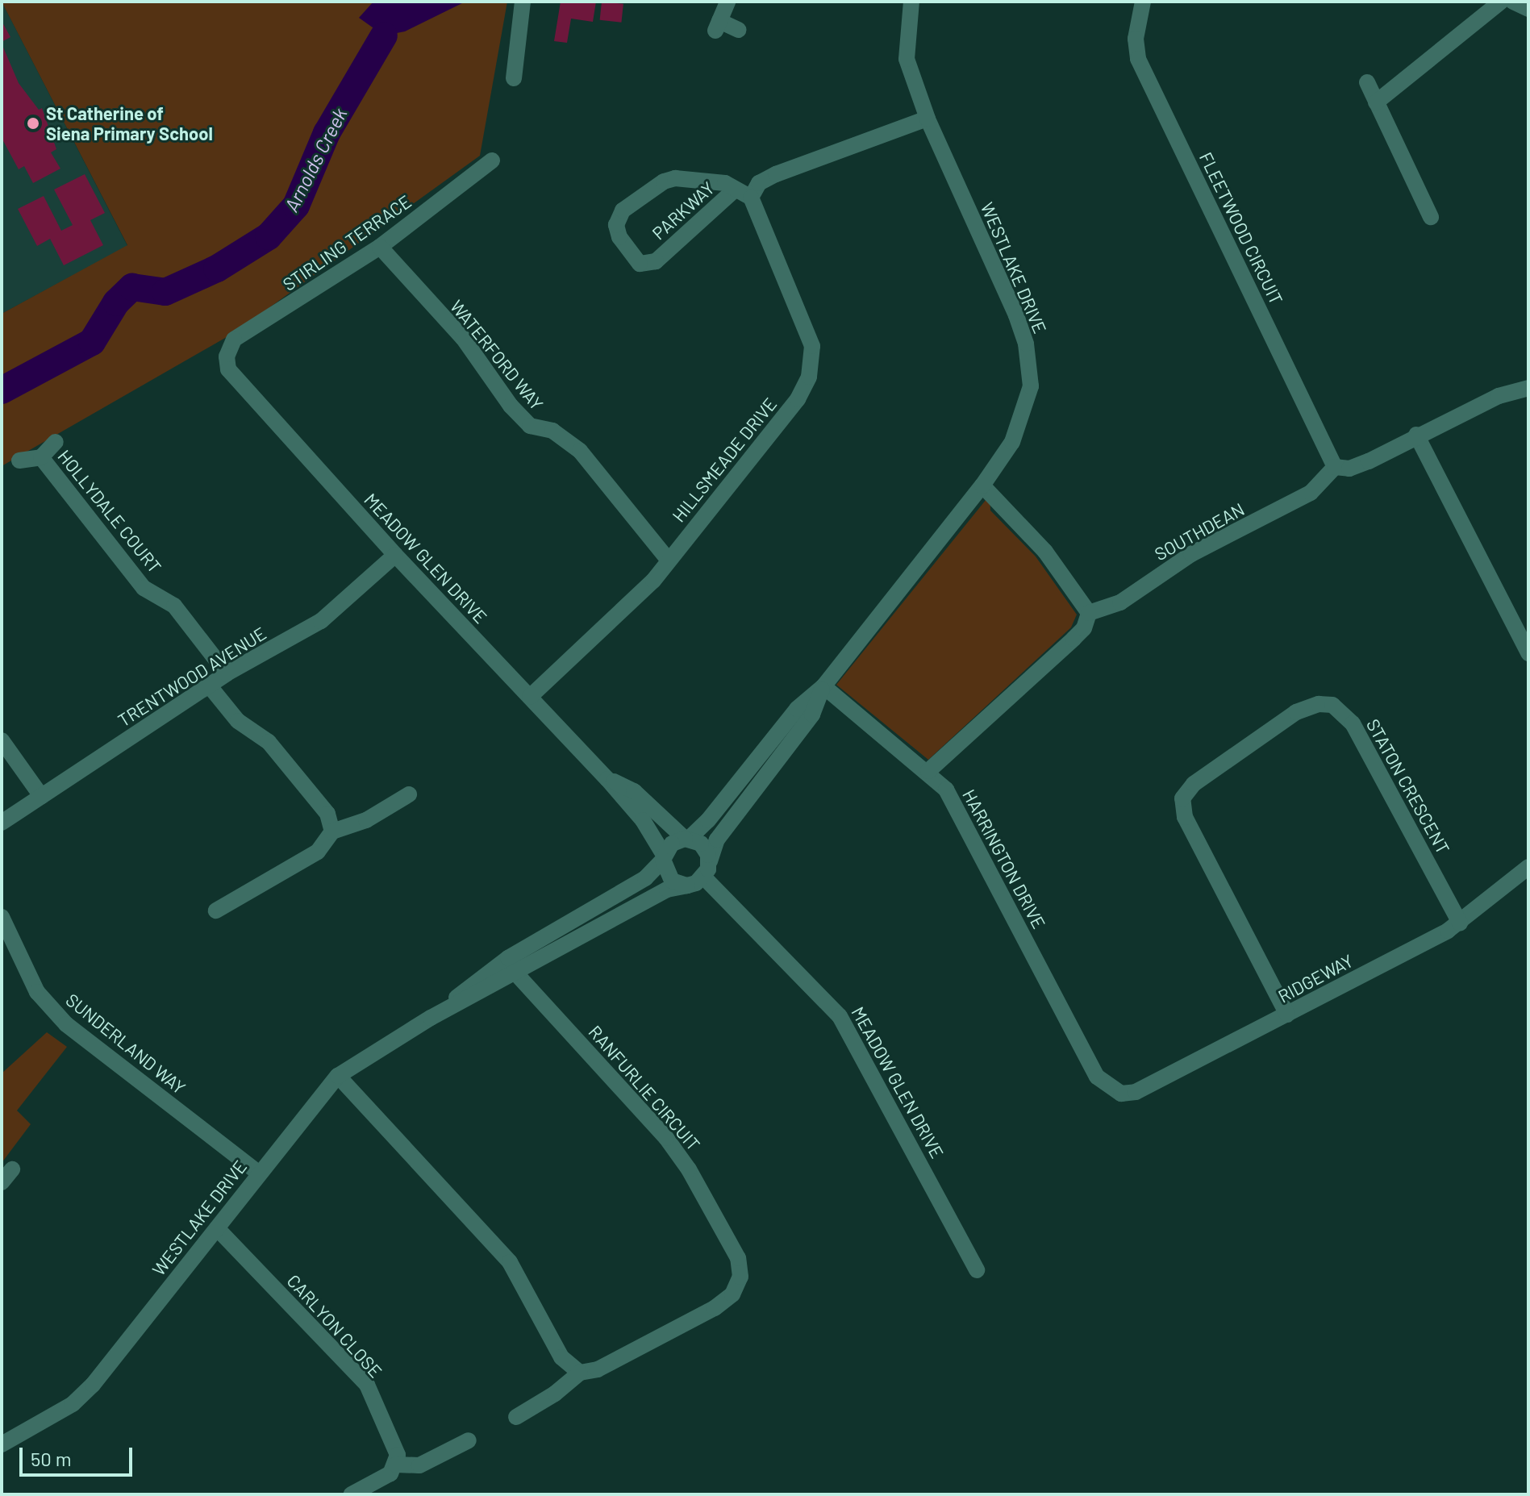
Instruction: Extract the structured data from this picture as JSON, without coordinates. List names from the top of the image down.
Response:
{
  "streets": {
    "street": [
      "PARKWAY",
      "FLEETWOOD CIRCUIT",
      "STIRLING TERRACE",
      "WESTLAKE DRIVE",
      "WATERFORD WAY",
      "HILLSMEADE DRIVE",
      "HOLLYDALE COURT",
      "SOUTHDEAN",
      "MEADOW GLEN DRIVE",
      "TRENTWOOD AVENUE",
      "STATON CRESCENT",
      "HARRINGTON DRIVE",
      "RIDGEWAY",
      "SUNDERLAND WAY",
      "RANFURLIE CIRCUIT",
      "CARLYON CLOSE"
    ]
  },
  "crossings": [
    ["FLEETWOOD CIRCUIT", "SOUTHDEAN"],
    ["STIRLING TERRACE", "WATERFORD WAY"],
    ["STIRLING TERRACE", "MEADOW GLEN DRIVE"],
    ["WESTLAKE DRIVE", "MEADOW GLEN DRIVE"],
    ["WESTLAKE DRIVE", "HARRINGTON DRIVE"],
    ["WESTLAKE DRIVE", "SUNDERLAND WAY"],
    ["WESTLAKE DRIVE", "RANFURLIE CIRCUIT"],
    ["WESTLAKE DRIVE", "CARLYON CLOSE"],
    ["WATERFORD WAY", "HILLSMEADE DRIVE"],
    ["HILLSMEADE DRIVE", "MEADOW GLEN DRIVE"],
    ["HOLLYDALE COURT", "TRENTWOOD AVENUE"],
    ["MEADOW GLEN DRIVE", "TRENTWOOD AVENUE"],
    ["STATON CRESCENT", "RIDGEWAY"],
    ["HARRINGTON DRIVE", "RIDGEWAY"]
  ],
  "water": ["Arnolds Creek"],
  "places": ["St Catherine of Siena Primary School"],
  "scale_bar": "50 m"
}
